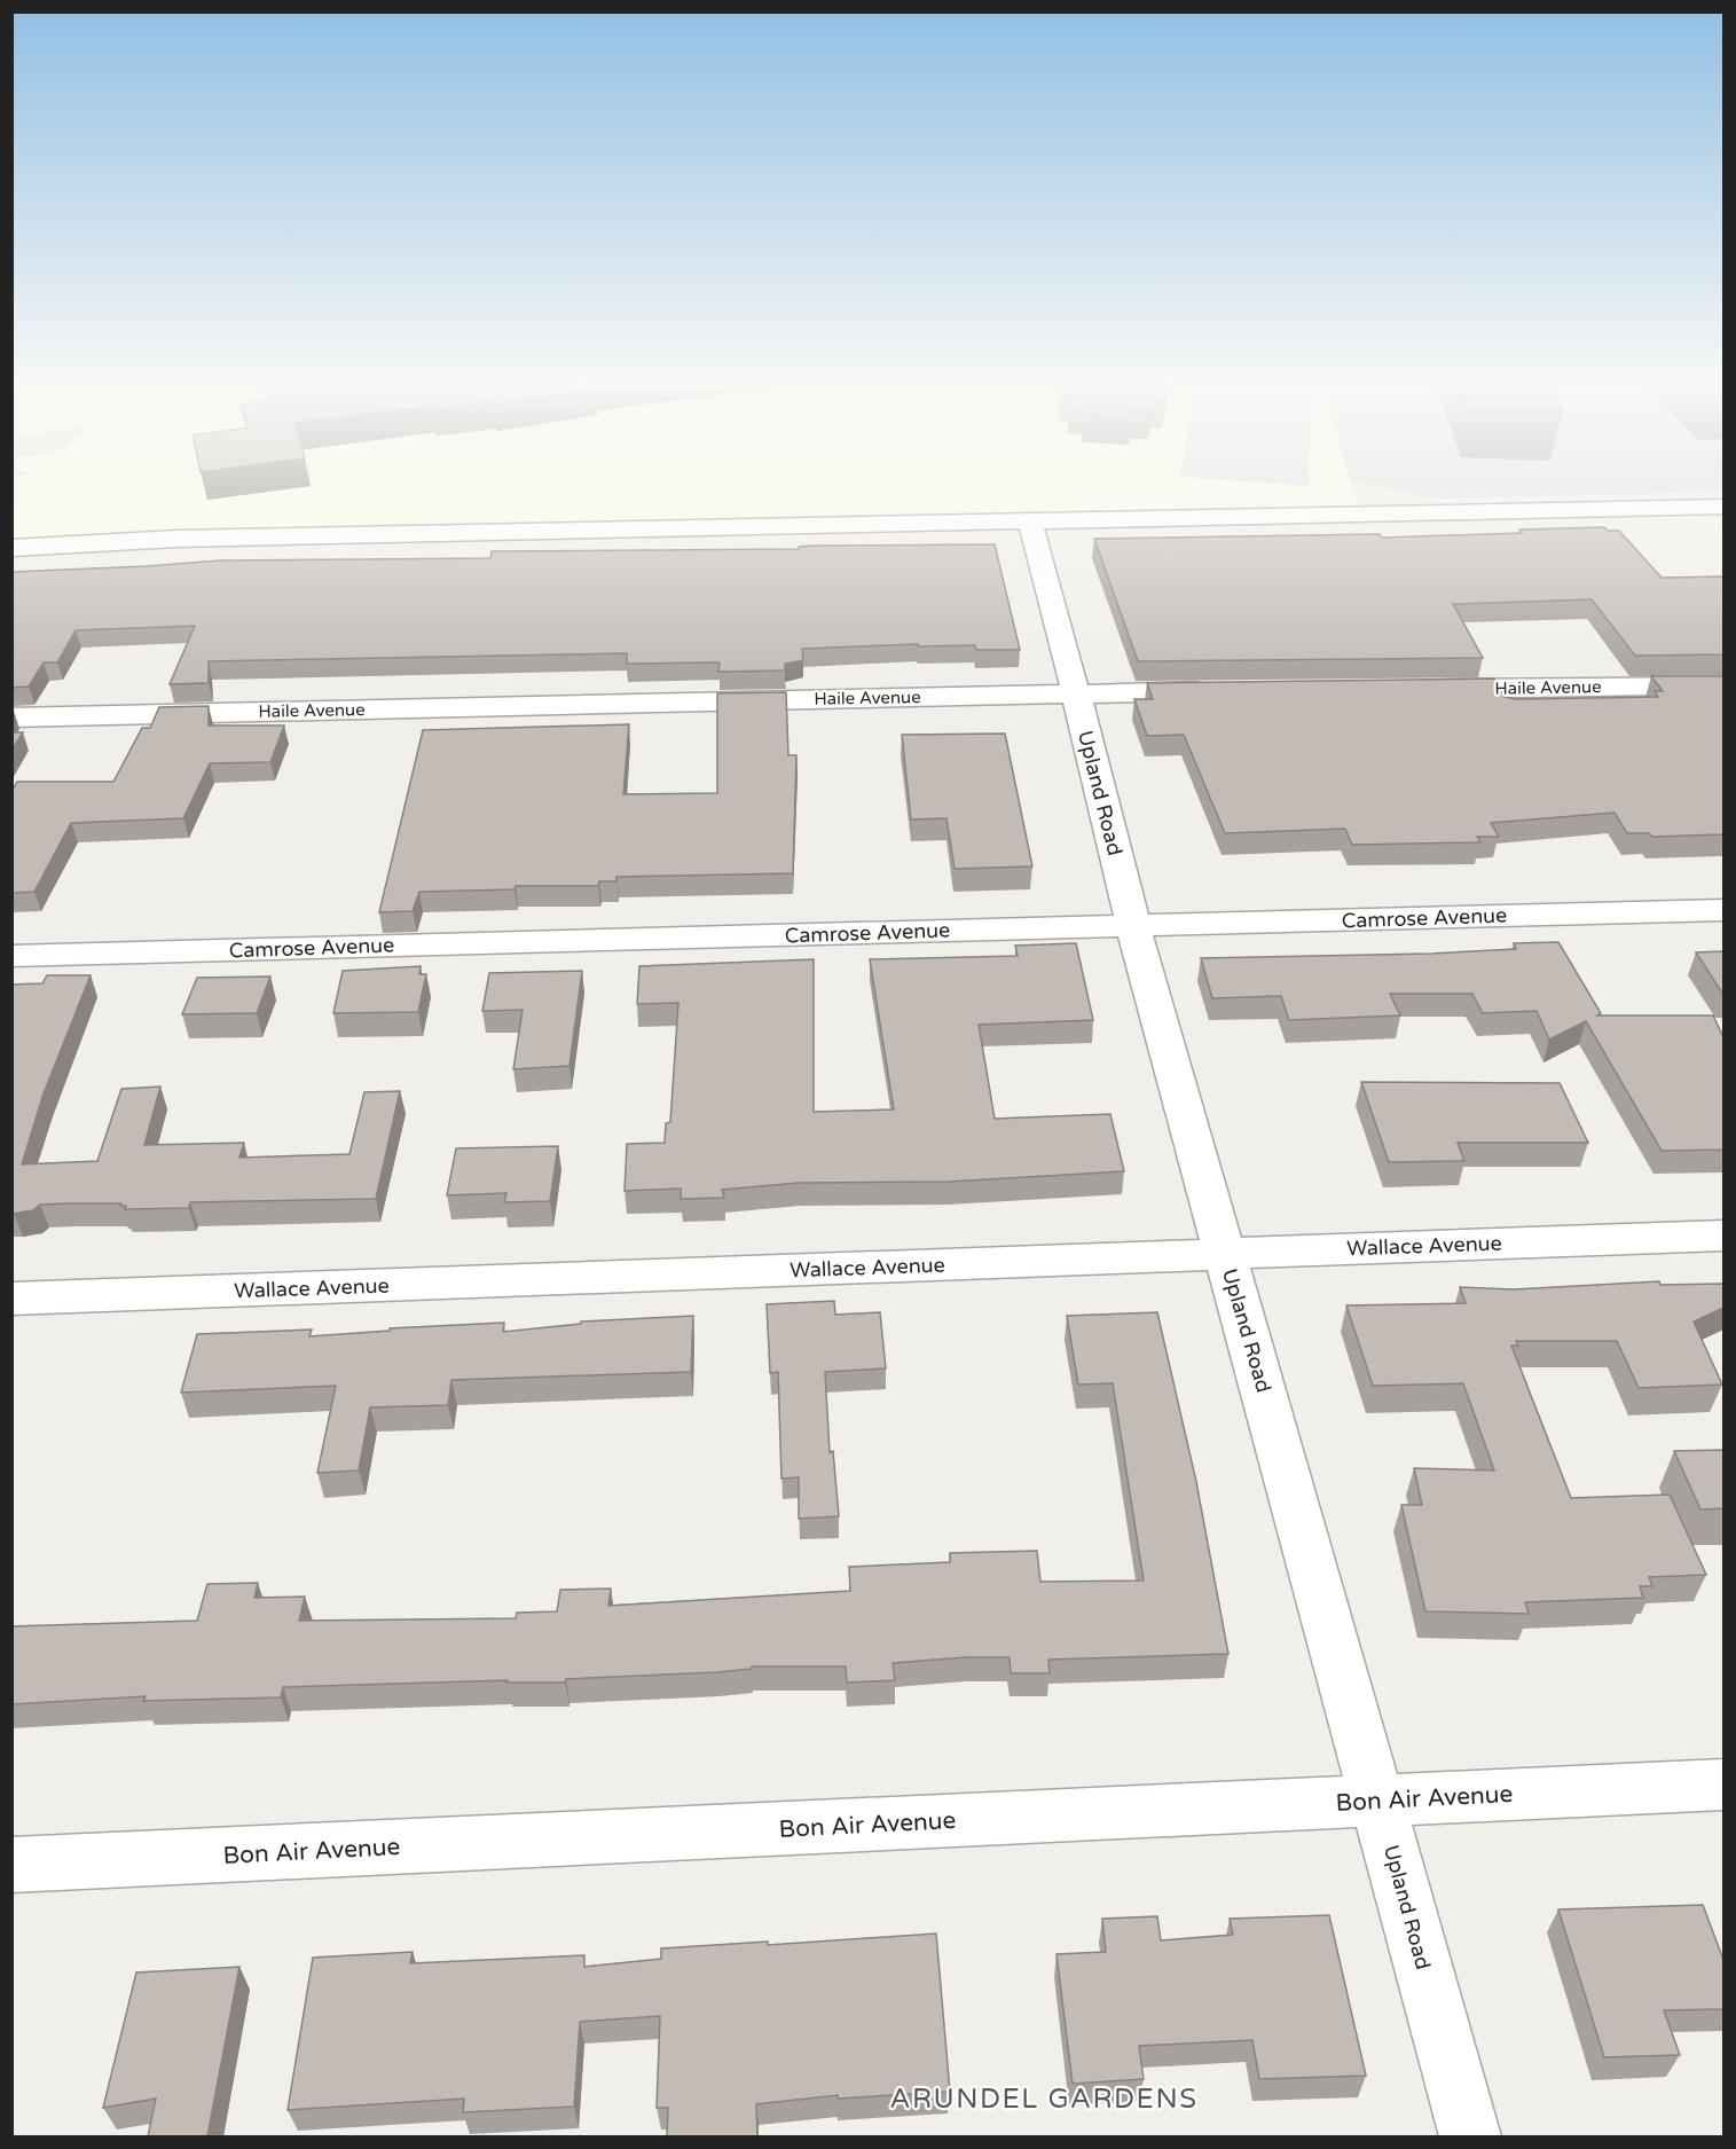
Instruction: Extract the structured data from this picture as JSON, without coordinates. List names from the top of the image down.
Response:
{
  "streets": {
    "street": [
      "Haile Avenue",
      "Upland Road",
      "Camrose Avenue",
      "Wallace Avenue",
      "Bon Air Avenue"
    ]
  },
  "crossings": [
    ["Haile Avenue", "Upland Road"],
    ["Upland Road", "Camrose Avenue"],
    ["Upland Road", "Wallace Avenue"],
    ["Upland Road", "Bon Air Avenue"]
  ],
  "districts": ["ARUNDEL GARDENS"]
}
